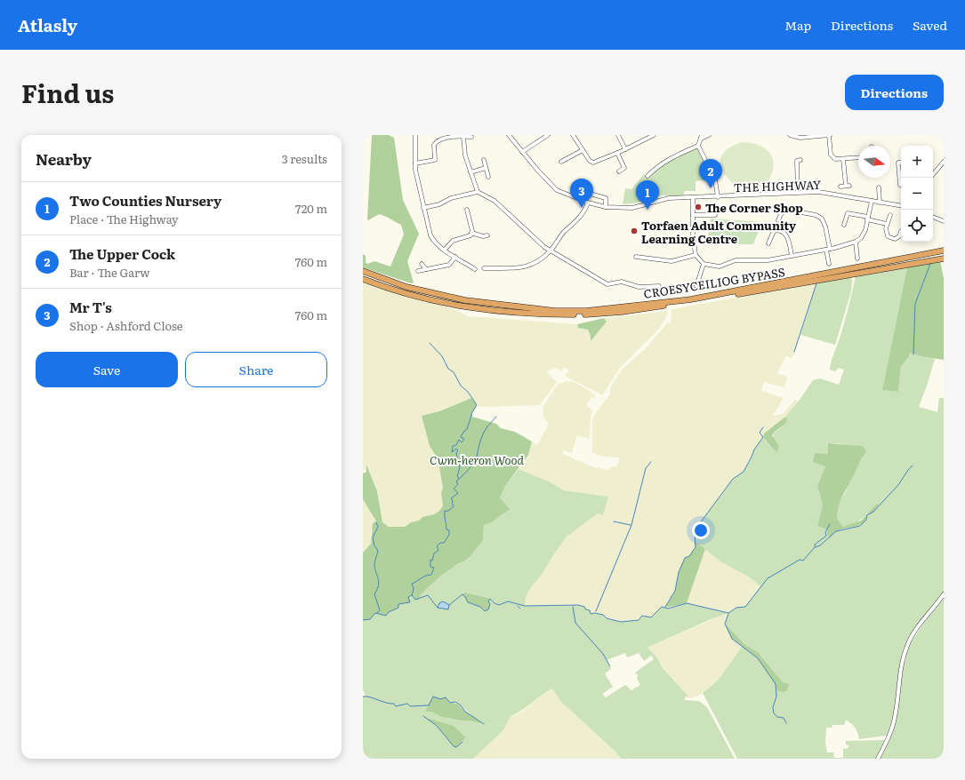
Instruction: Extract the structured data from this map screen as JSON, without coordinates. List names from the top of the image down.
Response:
{
  "streets": {
    "highway": ["CROESYCEILIOG BYPASS"],
    "street": ["THE HIGHWAY"]
  },
  "parks": ["Cwm-heron Wood"],
  "places": ["The Corner Shop", "Torfaen Adult Community Learning Centre"],
  "north": "right",
  "page": {
    "header": "Atlasly",
    "nav": ["Map", "Directions", "Saved"],
    "title": "Find us",
    "buttons": [
      "Directions",
      ["Save", "Share"]
    ],
    "heading": ["Nearby", "3 results"],
    "map_buttons": ["+", "−"],
    "pins": ["2", "3", "1"],
    "list": [
      {
        "mark": "1",
        "name": "Two Counties Nursery",
        "note": "Place · The Highway",
        "value": "720 m"
      },
      {
        "mark": "2",
        "name": "The Upper Cock",
        "note": "Bar · The Garw",
        "value": "760 m"
      },
      {
        "mark": "3",
        "name": "Mr T's",
        "note": "Shop · Ashford Close",
        "value": "760 m"
      }
    ]
  }
}
